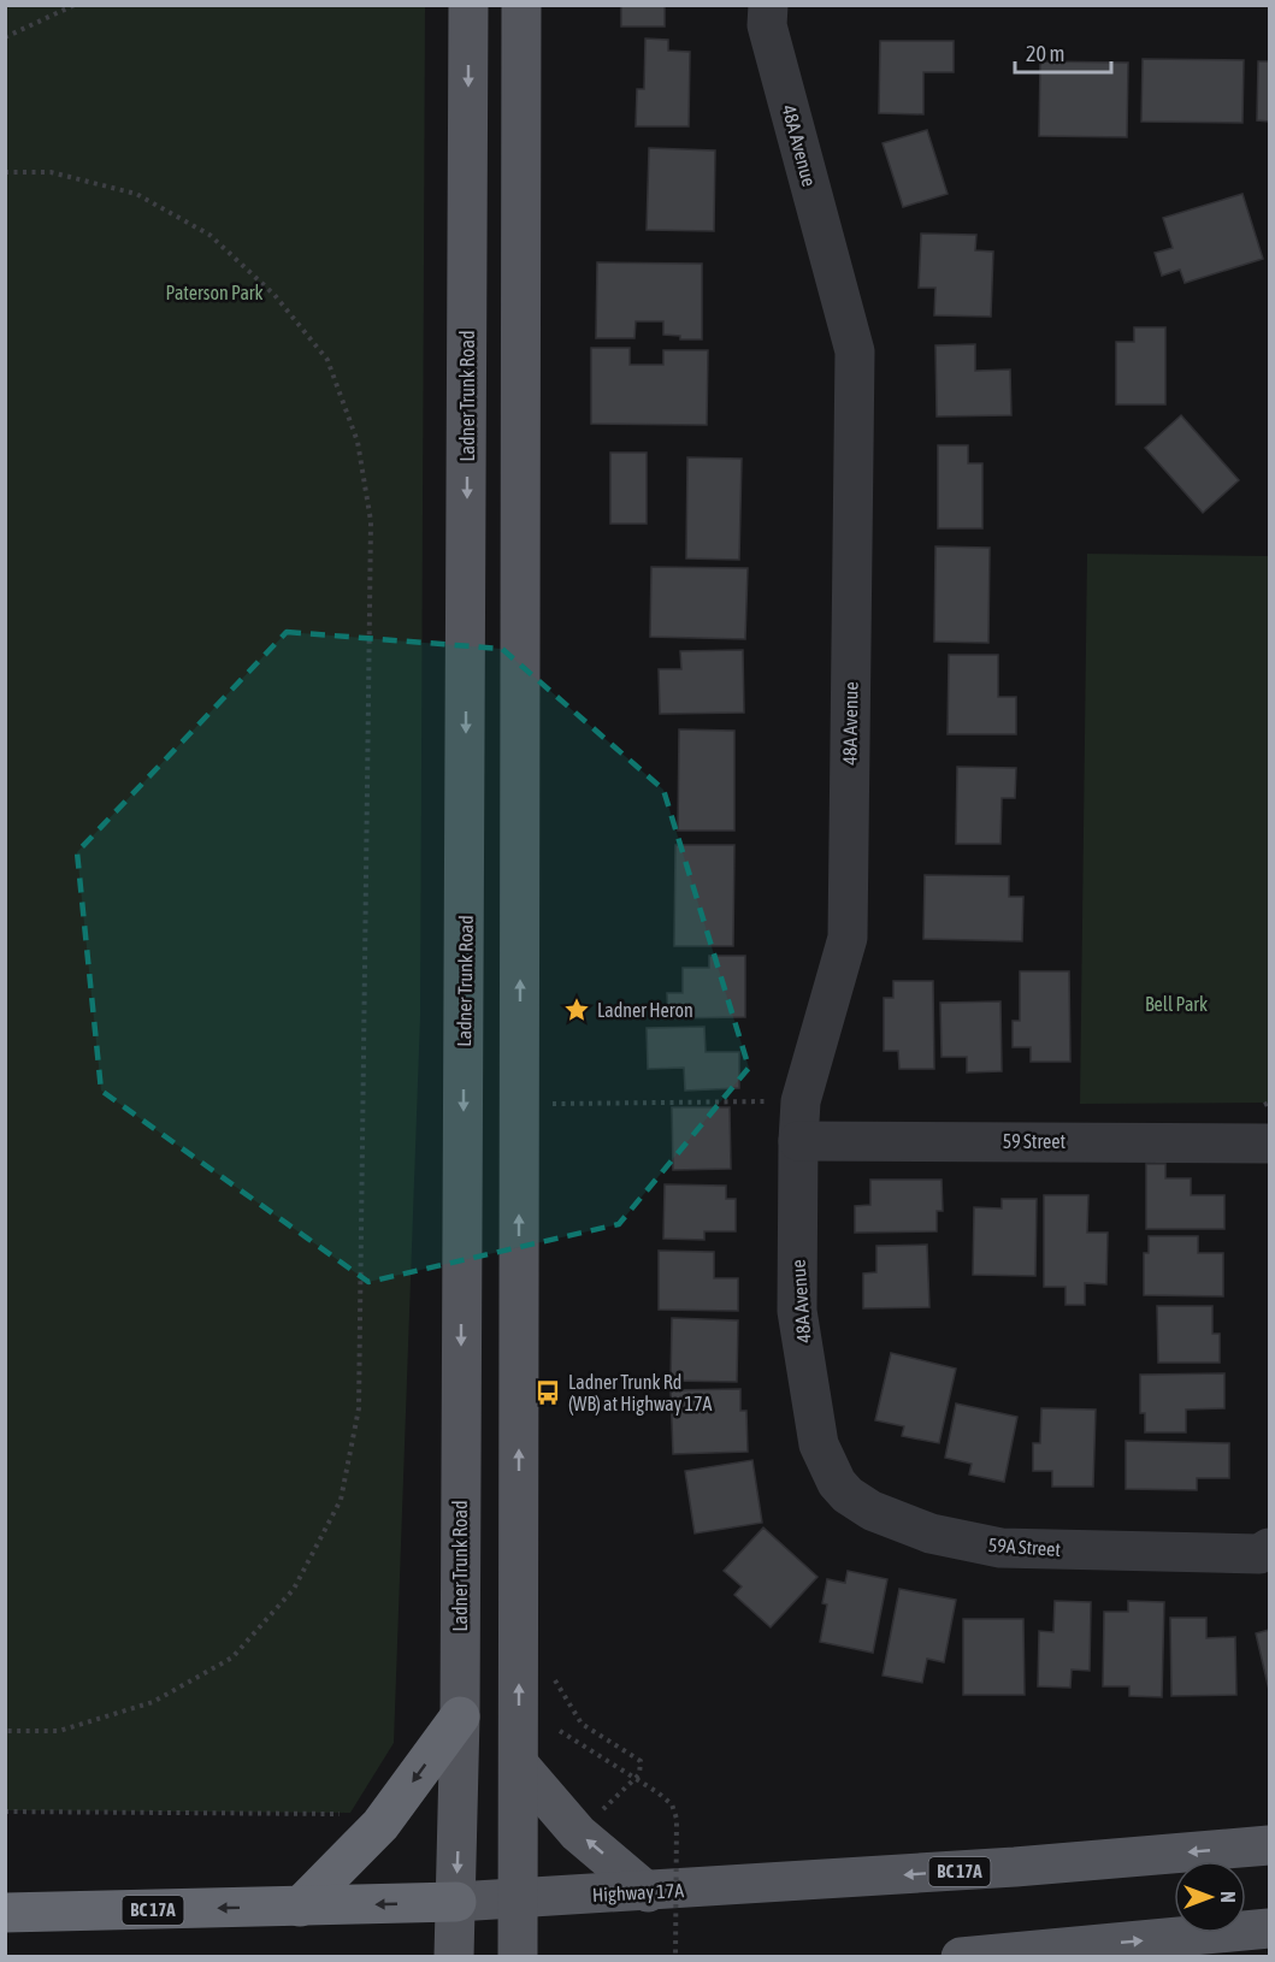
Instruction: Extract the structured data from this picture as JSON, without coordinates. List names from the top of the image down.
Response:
{
  "streets": {
    "highway": ["BC 17A", "Highway 17A"],
    "main road": ["Ladner Trunk Road"],
    "street": ["48A Avenue", "59 Street", "59A Street"]
  },
  "crossings": [
    ["48A Avenue", "59 Street"],
    ["48A Avenue", "59A Street"],
    ["Ladner Trunk Road", "Highway 17A"]
  ],
  "one_way": ["Highway 17A"],
  "parks": ["Paterson Park", "Bell Park"],
  "places": {
    "place": ["Ladner Heron"],
    "bus stop": ["Ladner Trunk Rd (WB) at Highway 17A"]
  },
  "scale_bar": "20 m",
  "north": "right"
}
